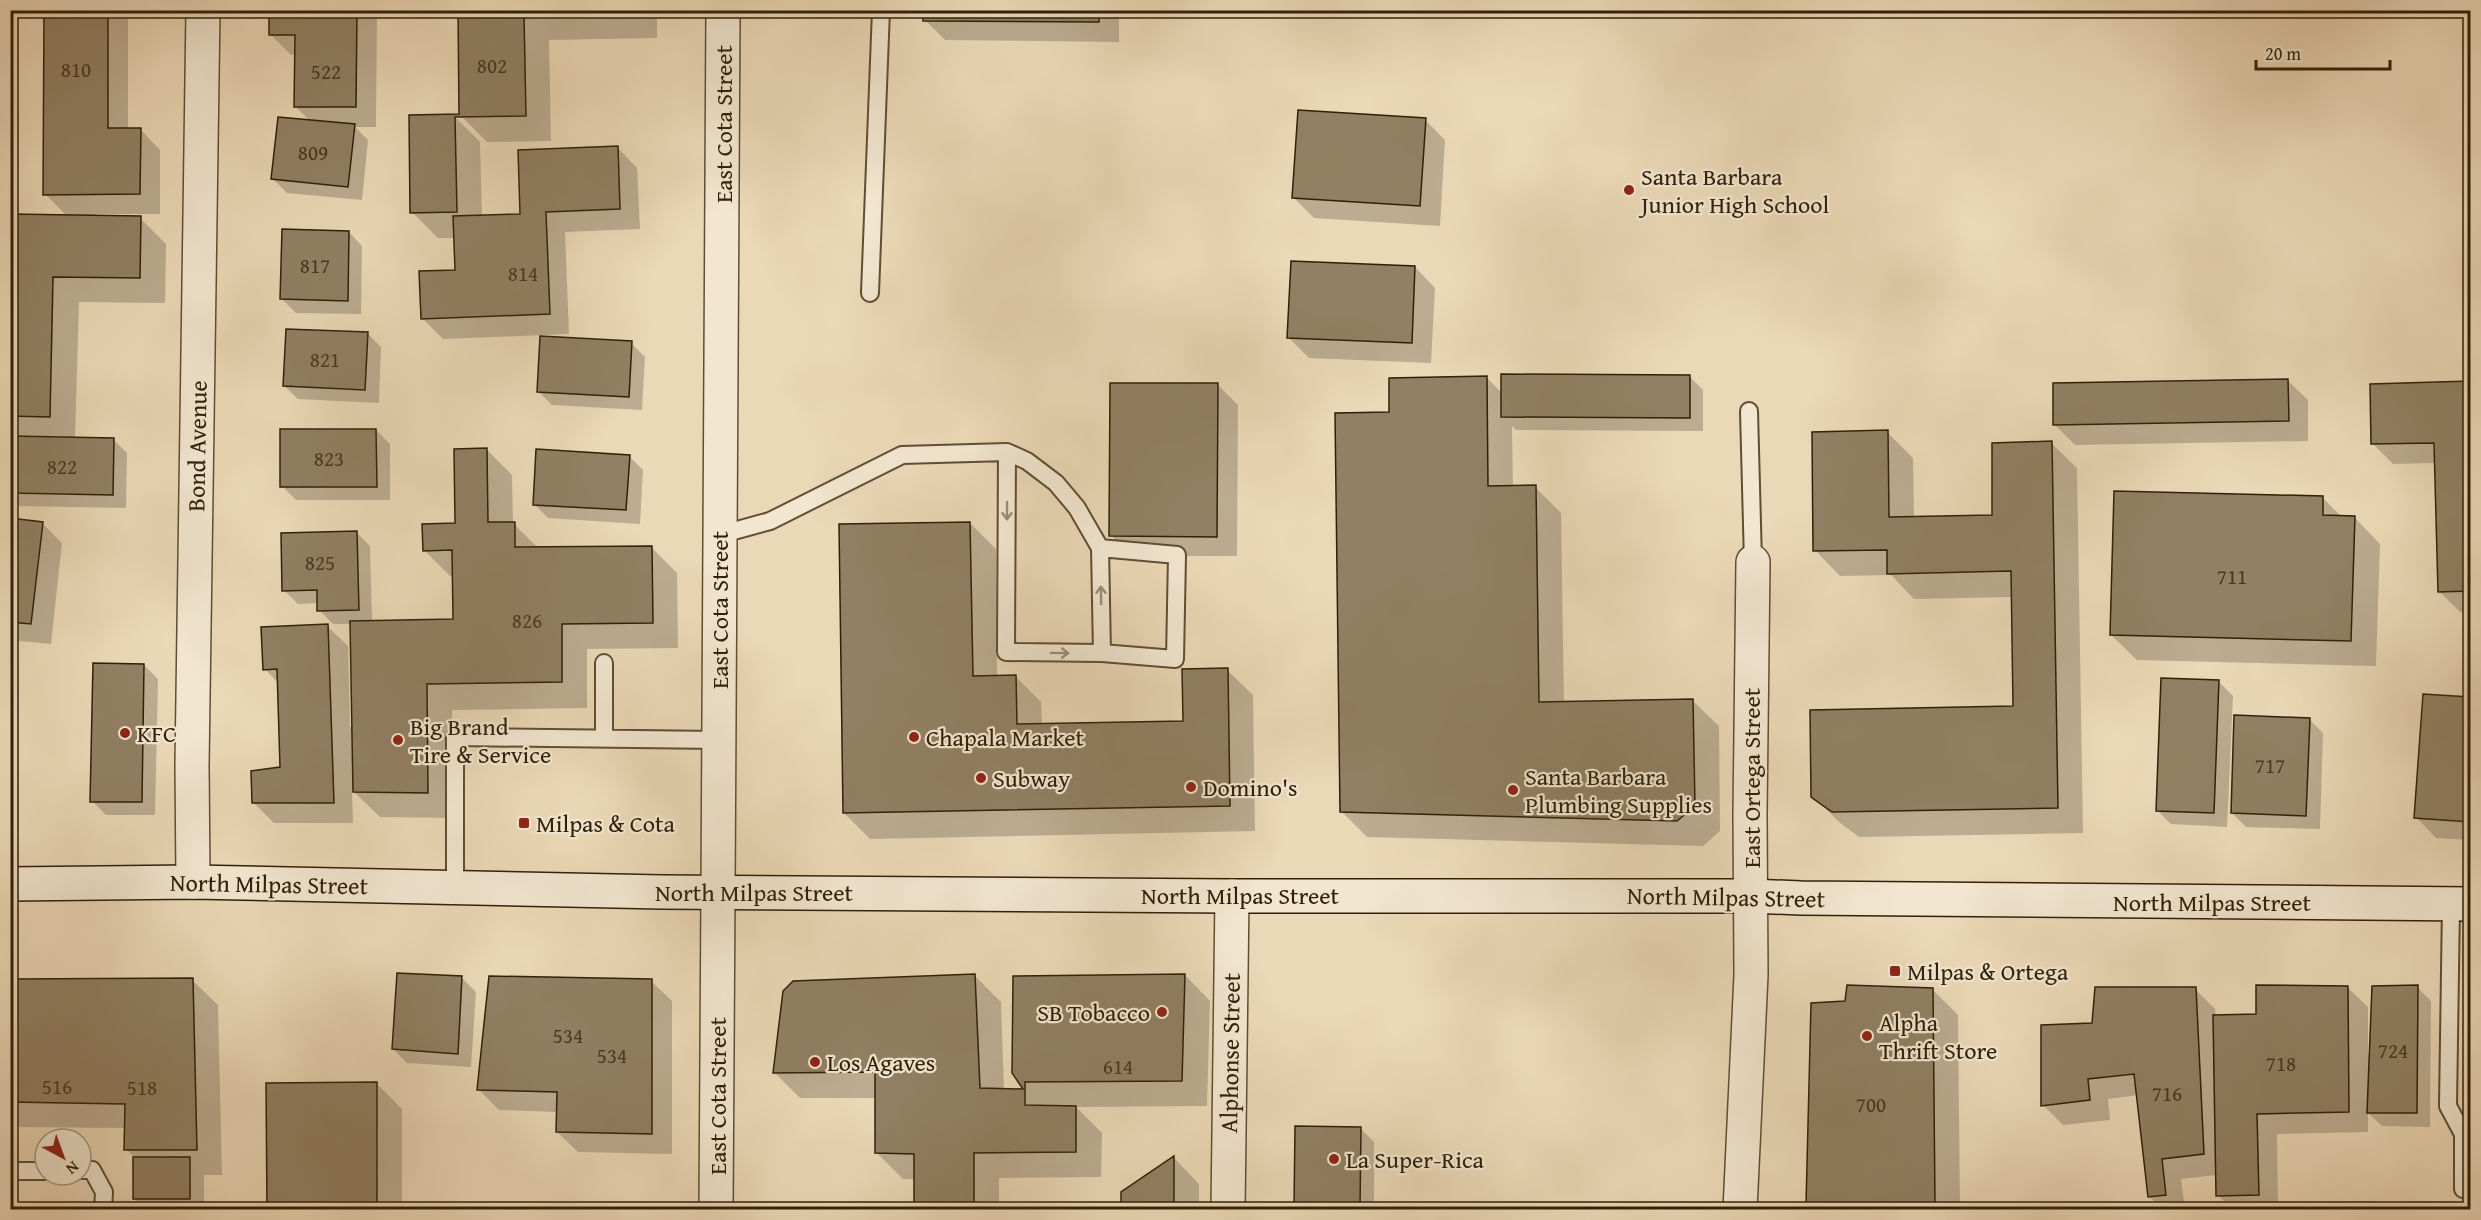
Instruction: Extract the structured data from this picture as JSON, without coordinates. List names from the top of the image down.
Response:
{
  "streets": {
    "street": [
      "East Cota Street",
      "Bond Avenue",
      "East Ortega Street",
      "North Milpas Street",
      "Alphonse Street"
    ]
  },
  "crossings": [
    ["East Cota Street", "North Milpas Street"],
    ["Bond Avenue", "North Milpas Street"],
    ["East Ortega Street", "North Milpas Street"],
    ["North Milpas Street", "Alphonse Street"]
  ],
  "places": {
    "other": [
      "Santa Barbara Junior High School",
      "KFC",
      "Chapala Market",
      "Big Brand Tire & Service",
      "Subway",
      "Domino's",
      "Santa Barbara Plumbing Supplies",
      "SB Tobacco",
      "Alpha Thrift Store",
      "Los Agaves",
      "La Super-Rica"
    ],
    "transit": ["Milpas & Cota", "Milpas & Ortega"]
  },
  "house_numbers": [
    "802",
    "810",
    "522",
    "809",
    "817",
    "814",
    "821",
    "823",
    "822",
    "825",
    "711",
    "826",
    "717",
    "534",
    "724",
    "534",
    "718",
    "614",
    "516",
    "518",
    "716",
    "700"
  ],
  "scale_bar": "20 m",
  "north": "bottom right"
}
